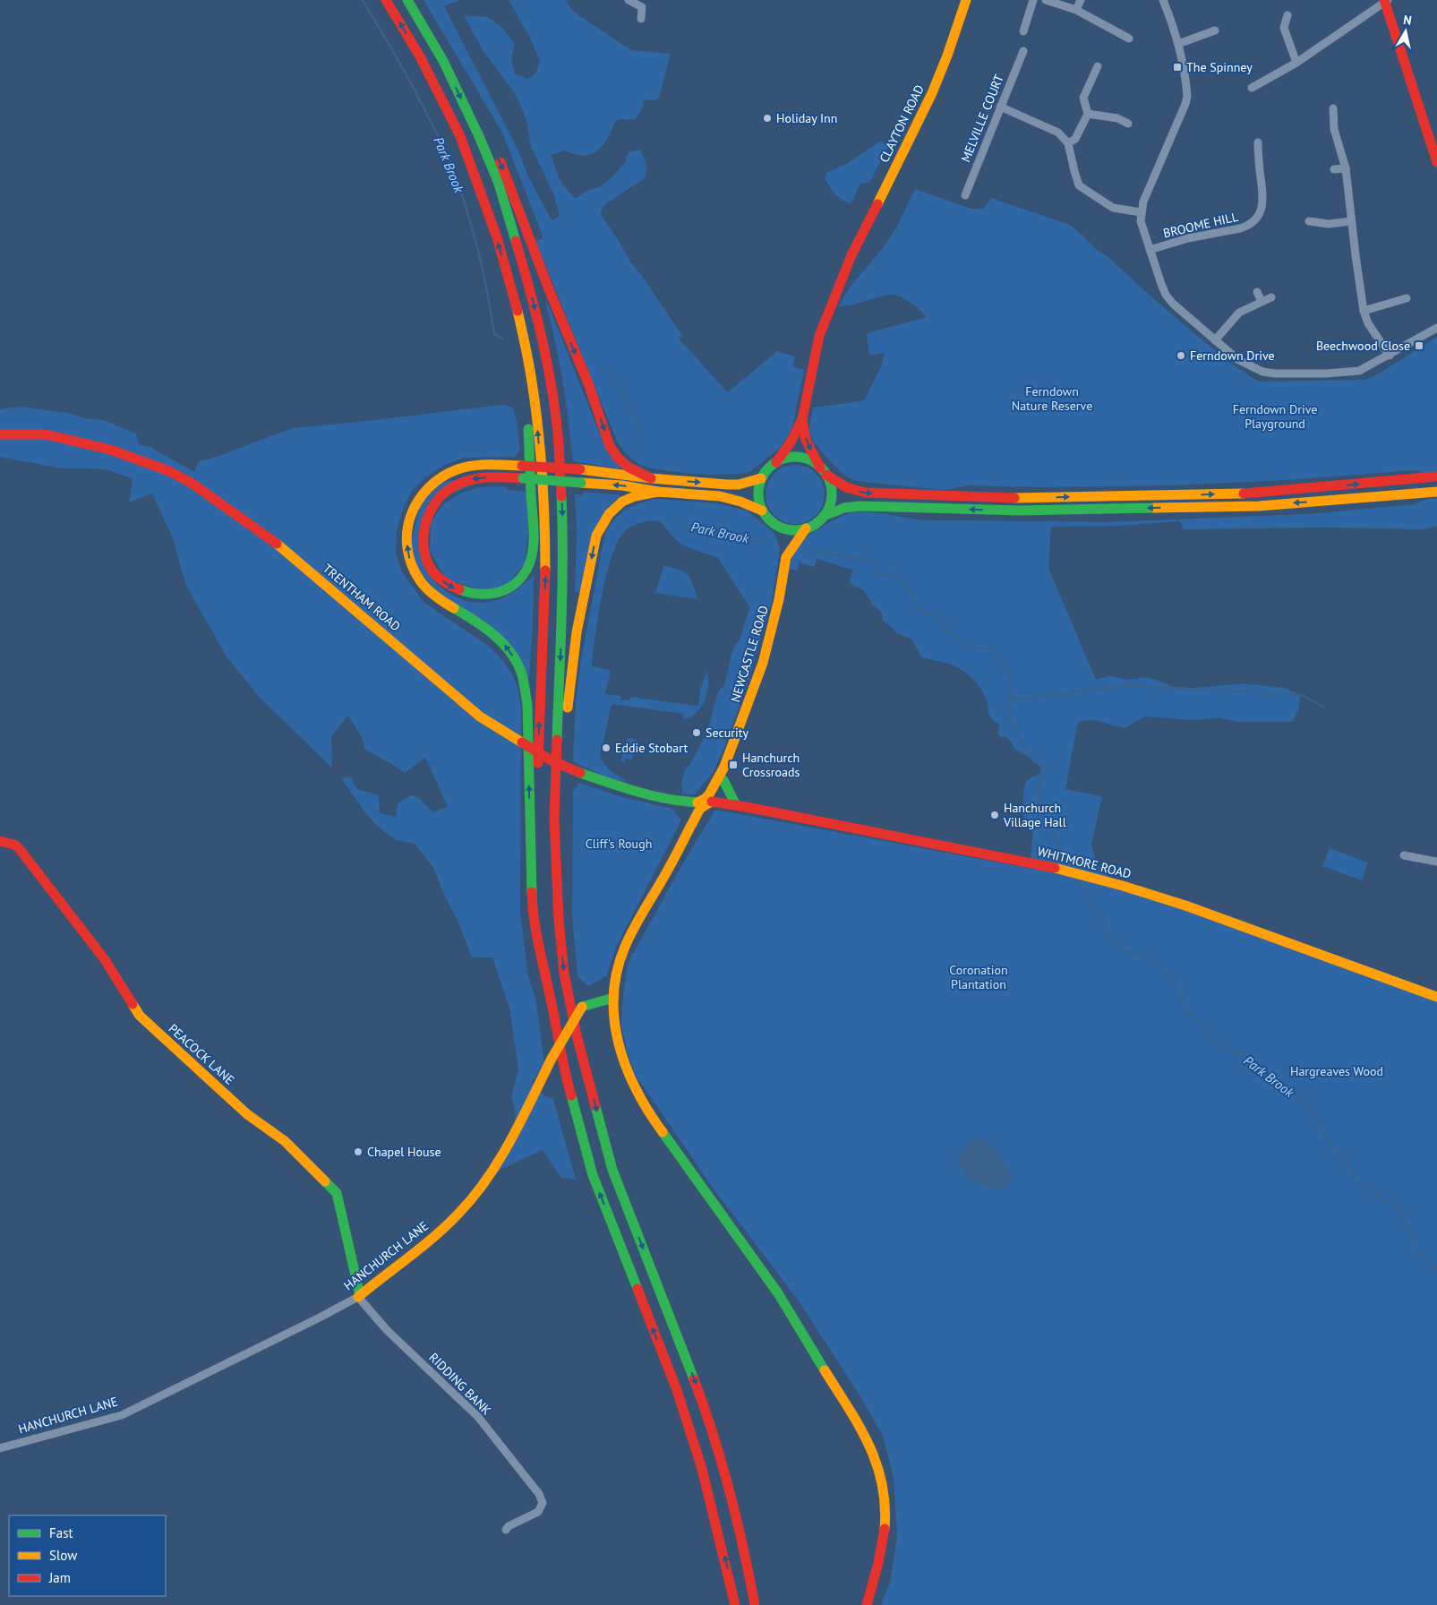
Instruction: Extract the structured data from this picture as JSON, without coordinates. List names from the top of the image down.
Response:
{
  "streets": {
    "main road": [
      "CLAYTON ROAD",
      "TRENTHAM ROAD",
      "NEWCASTLE ROAD",
      "WHITMORE ROAD",
      "PEACOCK LANE",
      "HANCHURCH LANE"
    ],
    "street": ["MELVILLE COURT", "BROOME HILL", "RIDDING BANK"]
  },
  "crossings": [
    ["TRENTHAM ROAD", "NEWCASTLE ROAD"],
    ["TRENTHAM ROAD", "WHITMORE ROAD"],
    ["NEWCASTLE ROAD", "WHITMORE ROAD"],
    ["NEWCASTLE ROAD", "HANCHURCH LANE"],
    ["PEACOCK LANE", "HANCHURCH LANE"],
    ["PEACOCK LANE", "RIDDING BANK"],
    ["HANCHURCH LANE", "RIDDING BANK"]
  ],
  "water": ["Park Brook"],
  "parks": [
    "Ferndown Nature Reserve",
    "Ferndown Drive Playground",
    "Cliff's Rough",
    "Coronation Plantation",
    "Hargreaves Wood"
  ],
  "places": {
    "transit": ["The Spinney", "Beechwood Close", "Hanchurch Crossroads"],
    "other": [
      "Holiday Inn",
      "Ferndown Drive",
      "Security",
      "Eddie Stobart",
      "Hanchurch Village Hall",
      "Chapel House"
    ]
  },
  "legend": ["Fast", "Slow", "Jam"],
  "north": "top"
}
